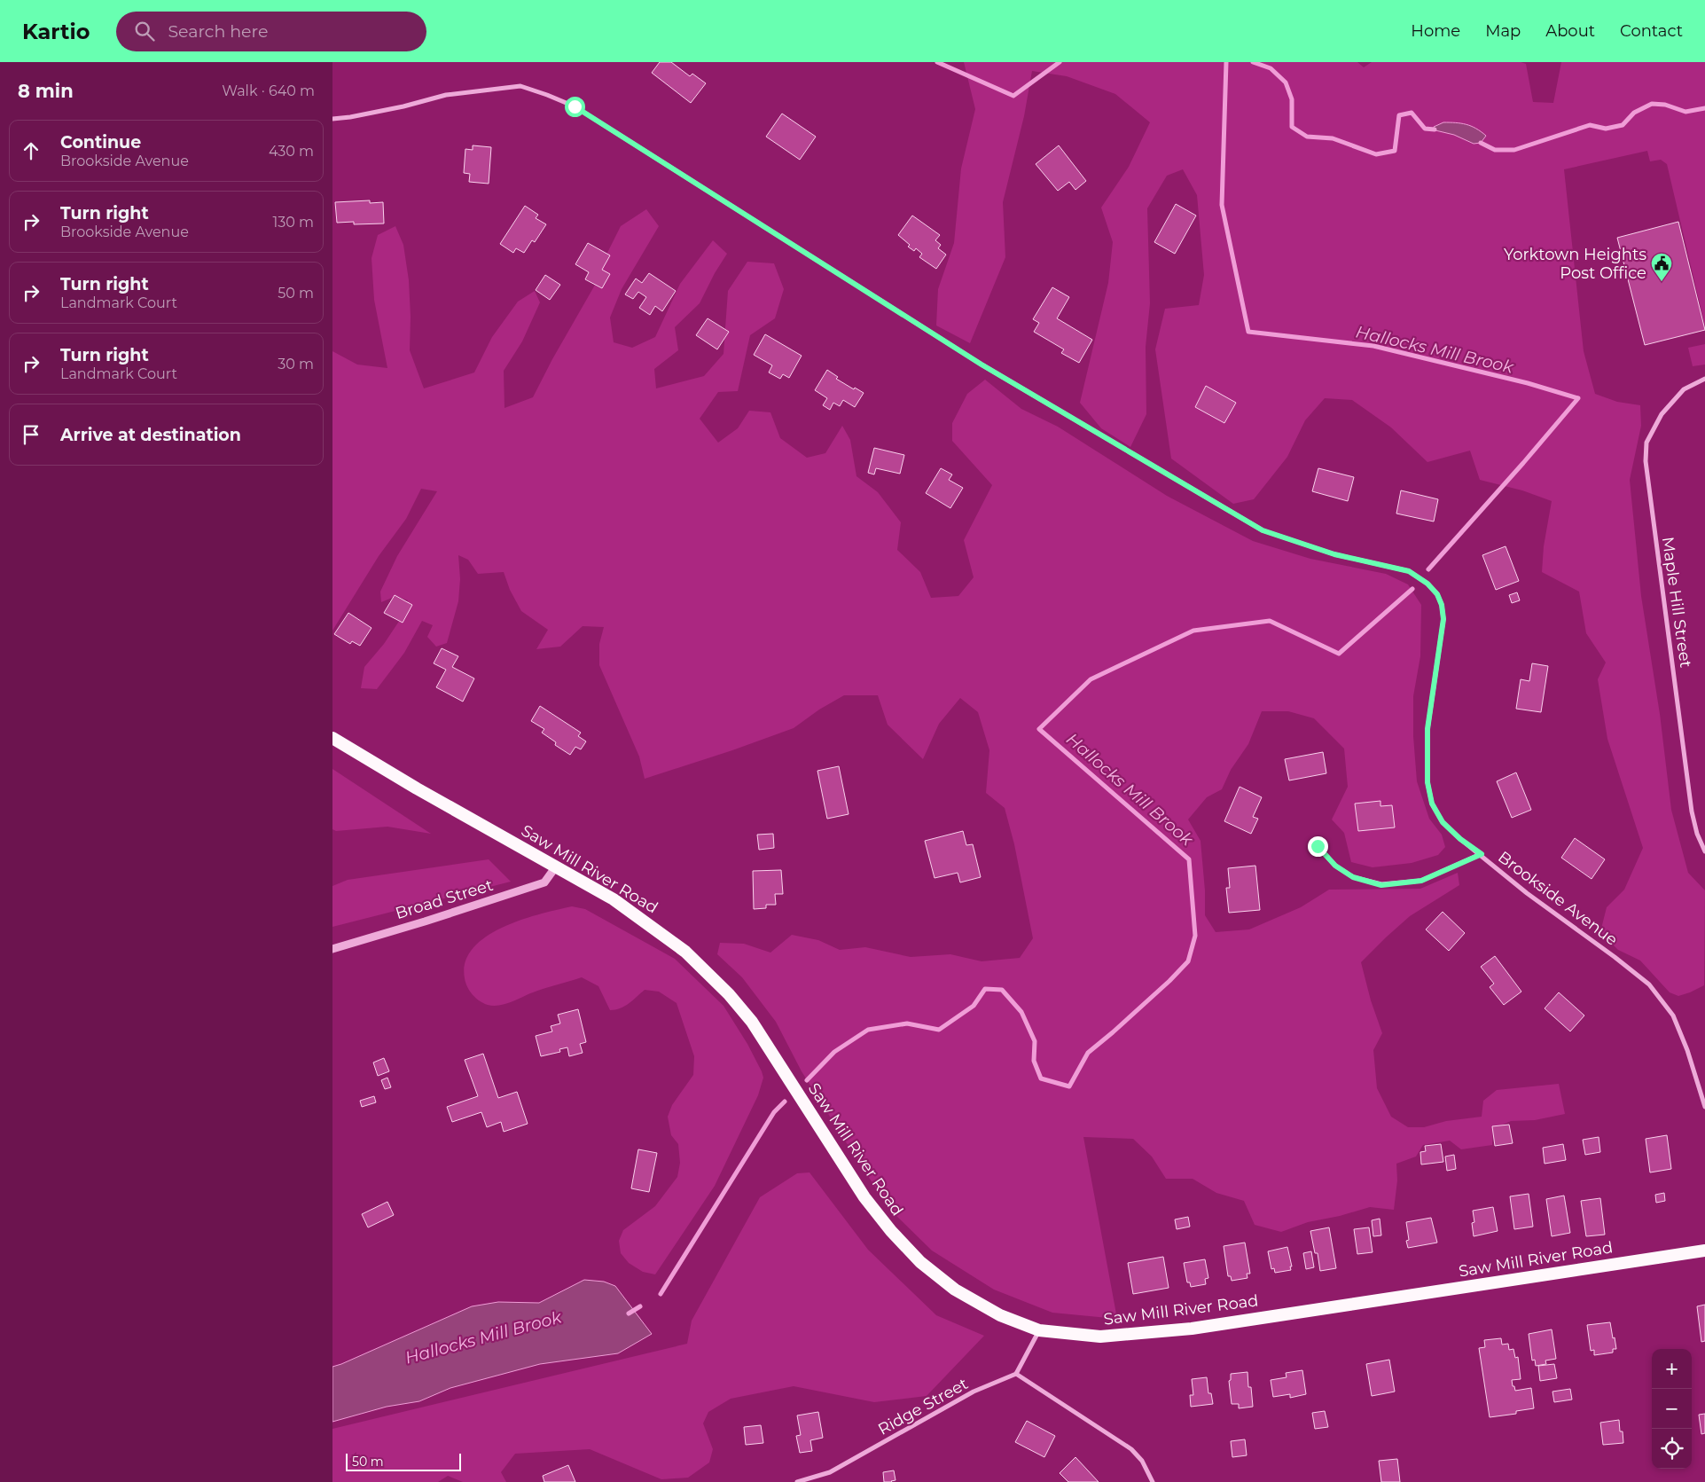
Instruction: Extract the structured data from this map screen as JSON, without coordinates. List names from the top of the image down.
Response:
{
  "streets": {
    "highway": ["Saw Mill River Road"],
    "street": [
      "Maple Hill Street",
      "Brookside Avenue",
      "Broad Street",
      "Ridge Street"
    ]
  },
  "crossings": [
    ["Saw Mill River Road", "Broad Street"]
  ],
  "water": ["Hallocks Mill Brook"],
  "places": {
    "public building": ["Yorktown Heights Post Office"]
  },
  "scale_bar": "50 m",
  "page": {
    "header": "Kartio",
    "search": "Search here",
    "nav": [
      "Home",
      "Map",
      "About",
      "Contact"
    ],
    "heading": ["8 min", "Walk · 640 m"],
    "list": [
      ["Continue", "Brookside Avenue", "430 m"],
      ["Turn right", "Brookside Avenue", "130 m"],
      ["Turn right", "Landmark Court", "50 m"],
      ["Turn right", "Landmark Court", "30 m"],
      "Arrive at destination"
    ],
    "map_buttons": ["+", "−"],
    "scale": "50 m"
  }
}
